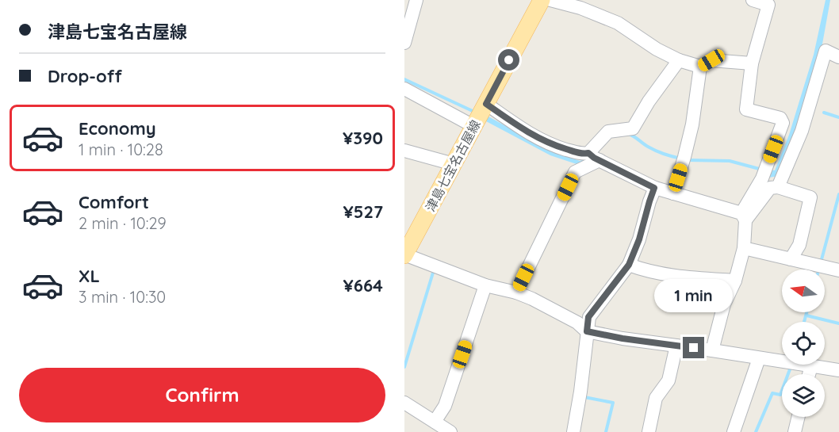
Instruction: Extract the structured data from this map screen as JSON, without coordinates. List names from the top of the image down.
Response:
{
  "streets": {
    "main road": ["津島七宝名古屋線"]
  },
  "north": "left",
  "page": {
    "banner": ["津島七宝名古屋線", "Drop-off"],
    "list": [
      {
        "name": "Economy",
        "note": "1 min · 10:28",
        "value": "¥390"
      },
      {
        "name": "Comfort",
        "note": "2 min · 10:29",
        "value": "¥527"
      },
      {
        "name": "XL",
        "note": "3 min · 10:30",
        "value": "¥664"
      }
    ],
    "bubble": "1 min",
    "buttons": "Confirm"
  }
}
